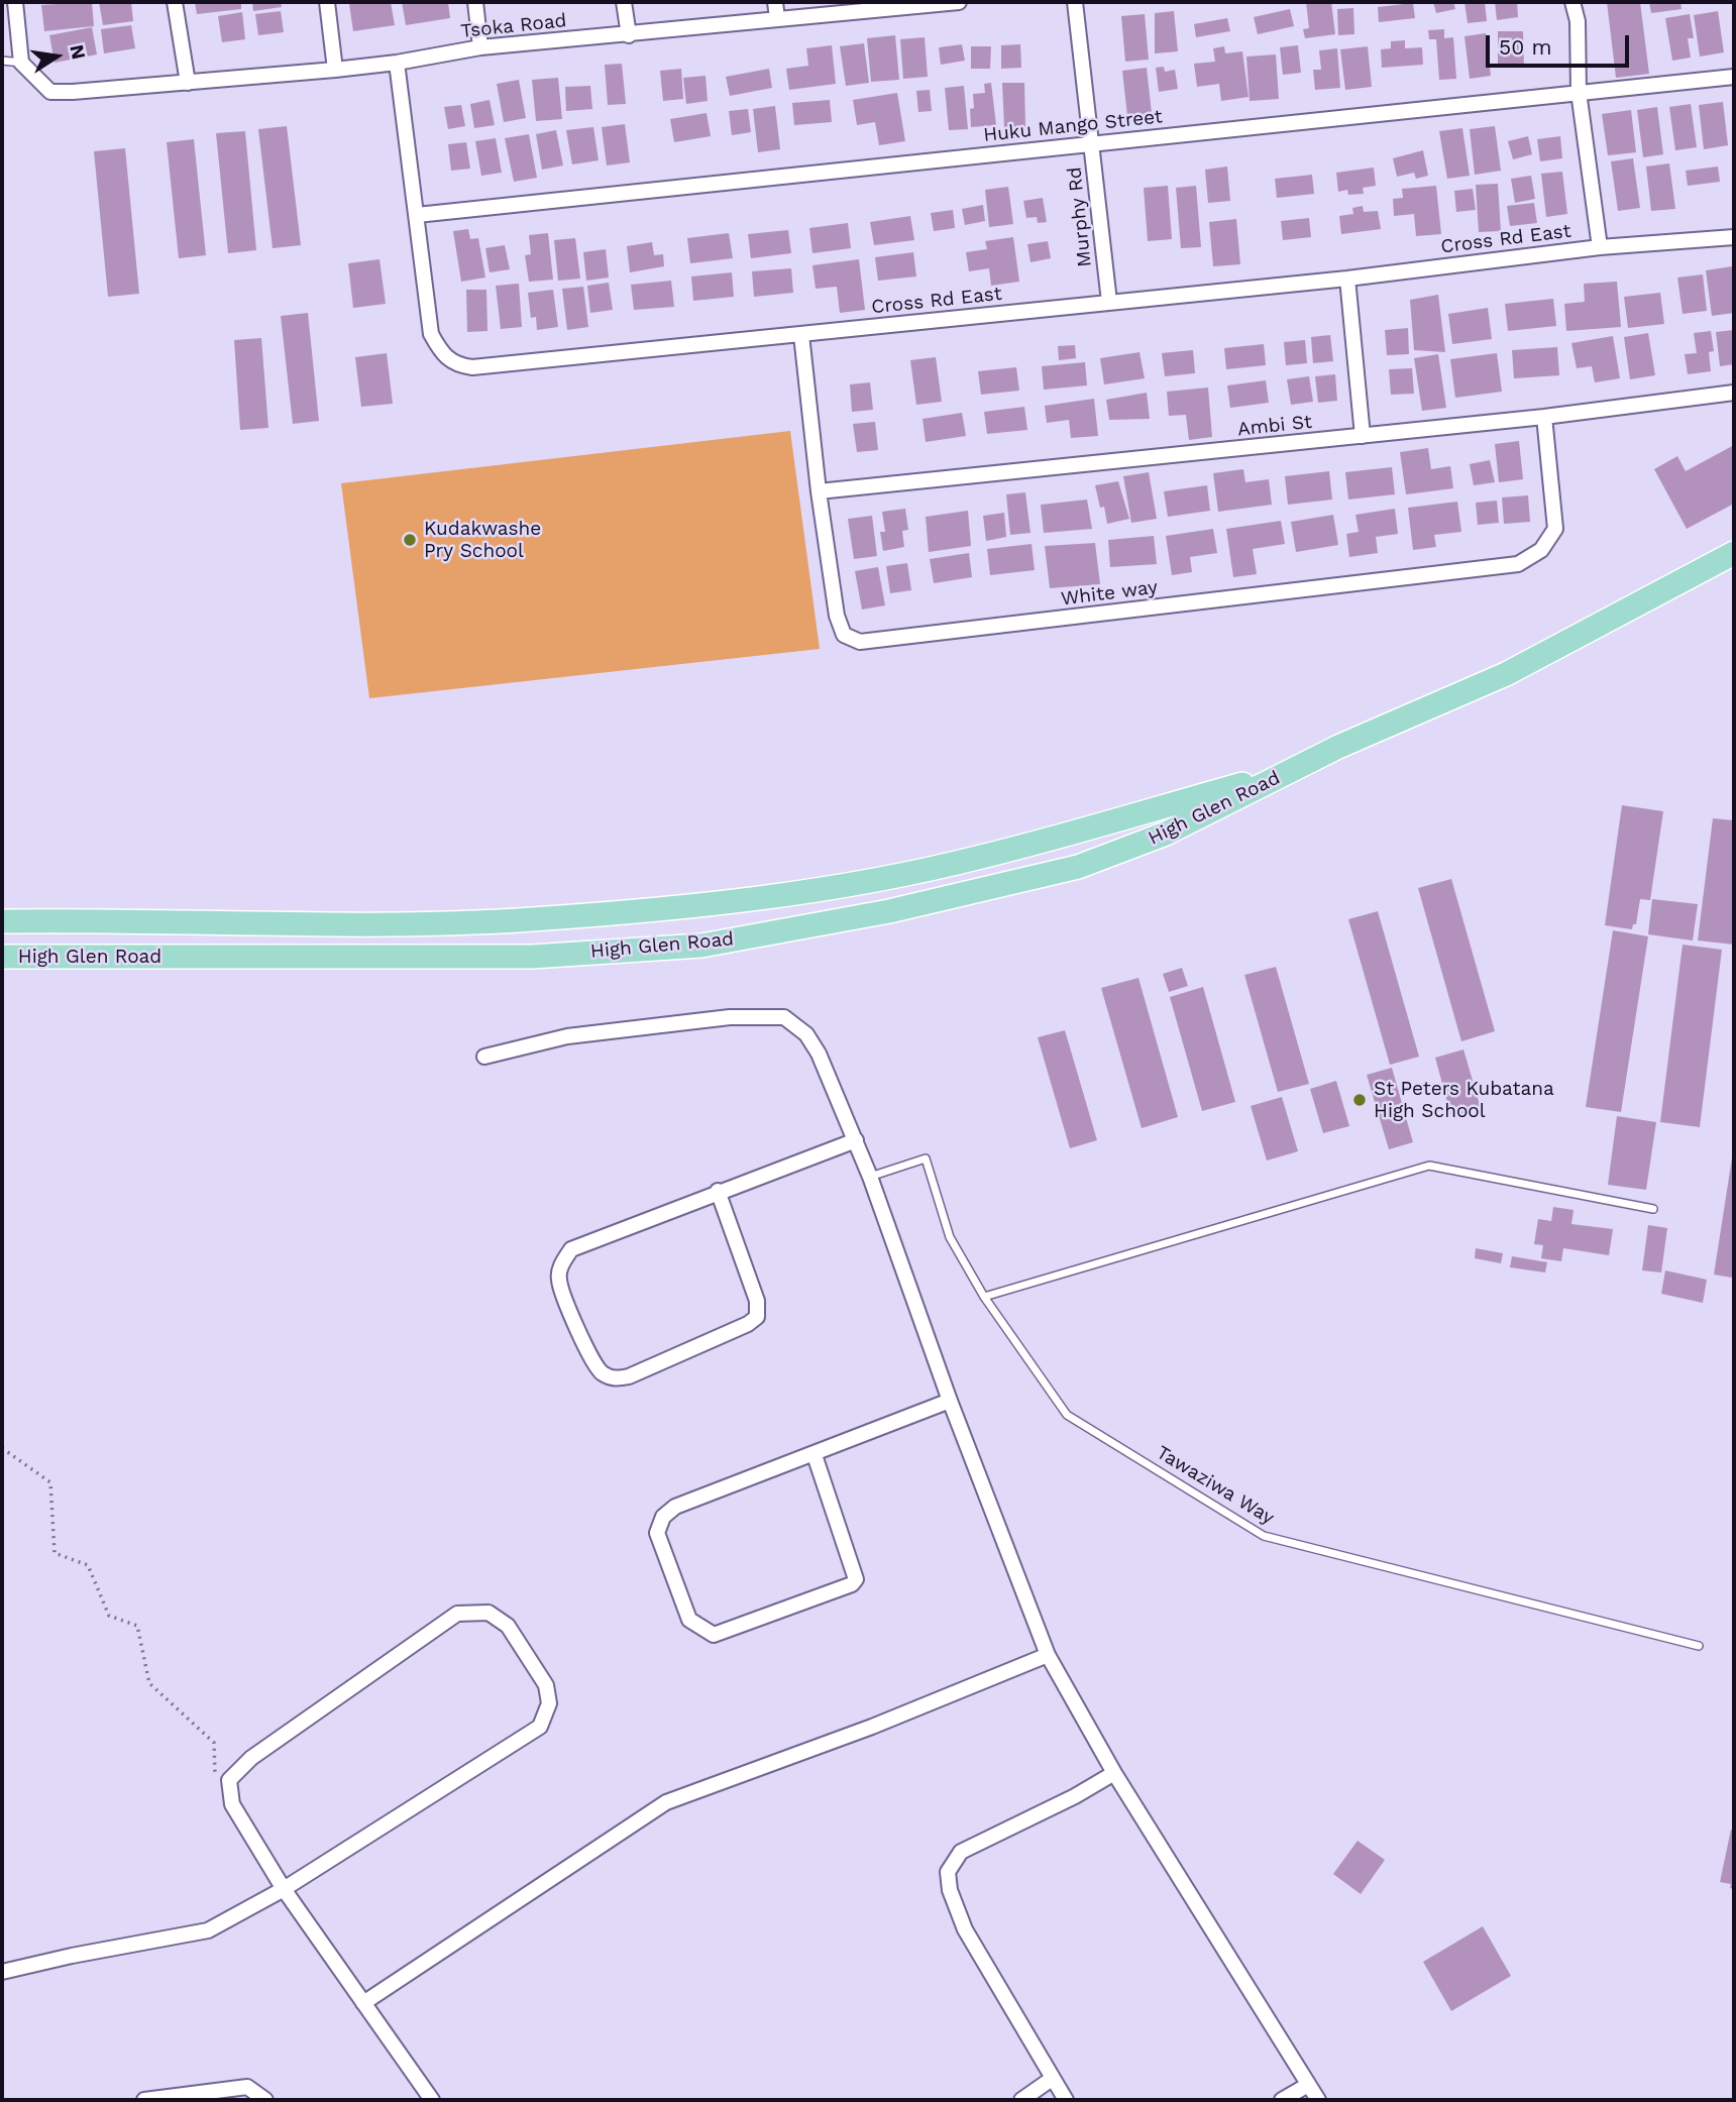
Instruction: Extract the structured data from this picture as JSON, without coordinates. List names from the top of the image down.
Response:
{
  "streets": {
    "main road": ["High Glen Road"],
    "street": [
      "Tsoka Road",
      "Huku Mango Street",
      "Murphy Rd",
      "Cross Rd East",
      "Ambi St",
      "White way"
    ],
    "lane": ["Tawaziwa Way"]
  },
  "crossings": [
    ["Tsoka Road", "Cross Rd East"],
    ["Huku Mango Street", "Murphy Rd"],
    ["Huku Mango Street", "Cross Rd East"],
    ["Murphy Rd", "Cross Rd East"],
    ["Cross Rd East", "White way"],
    ["Ambi St", "White way"]
  ],
  "places": ["Kudakwashe Pry School", "St Peters Kubatana High School"],
  "scale_bar": "50 m",
  "north": "right"
}
